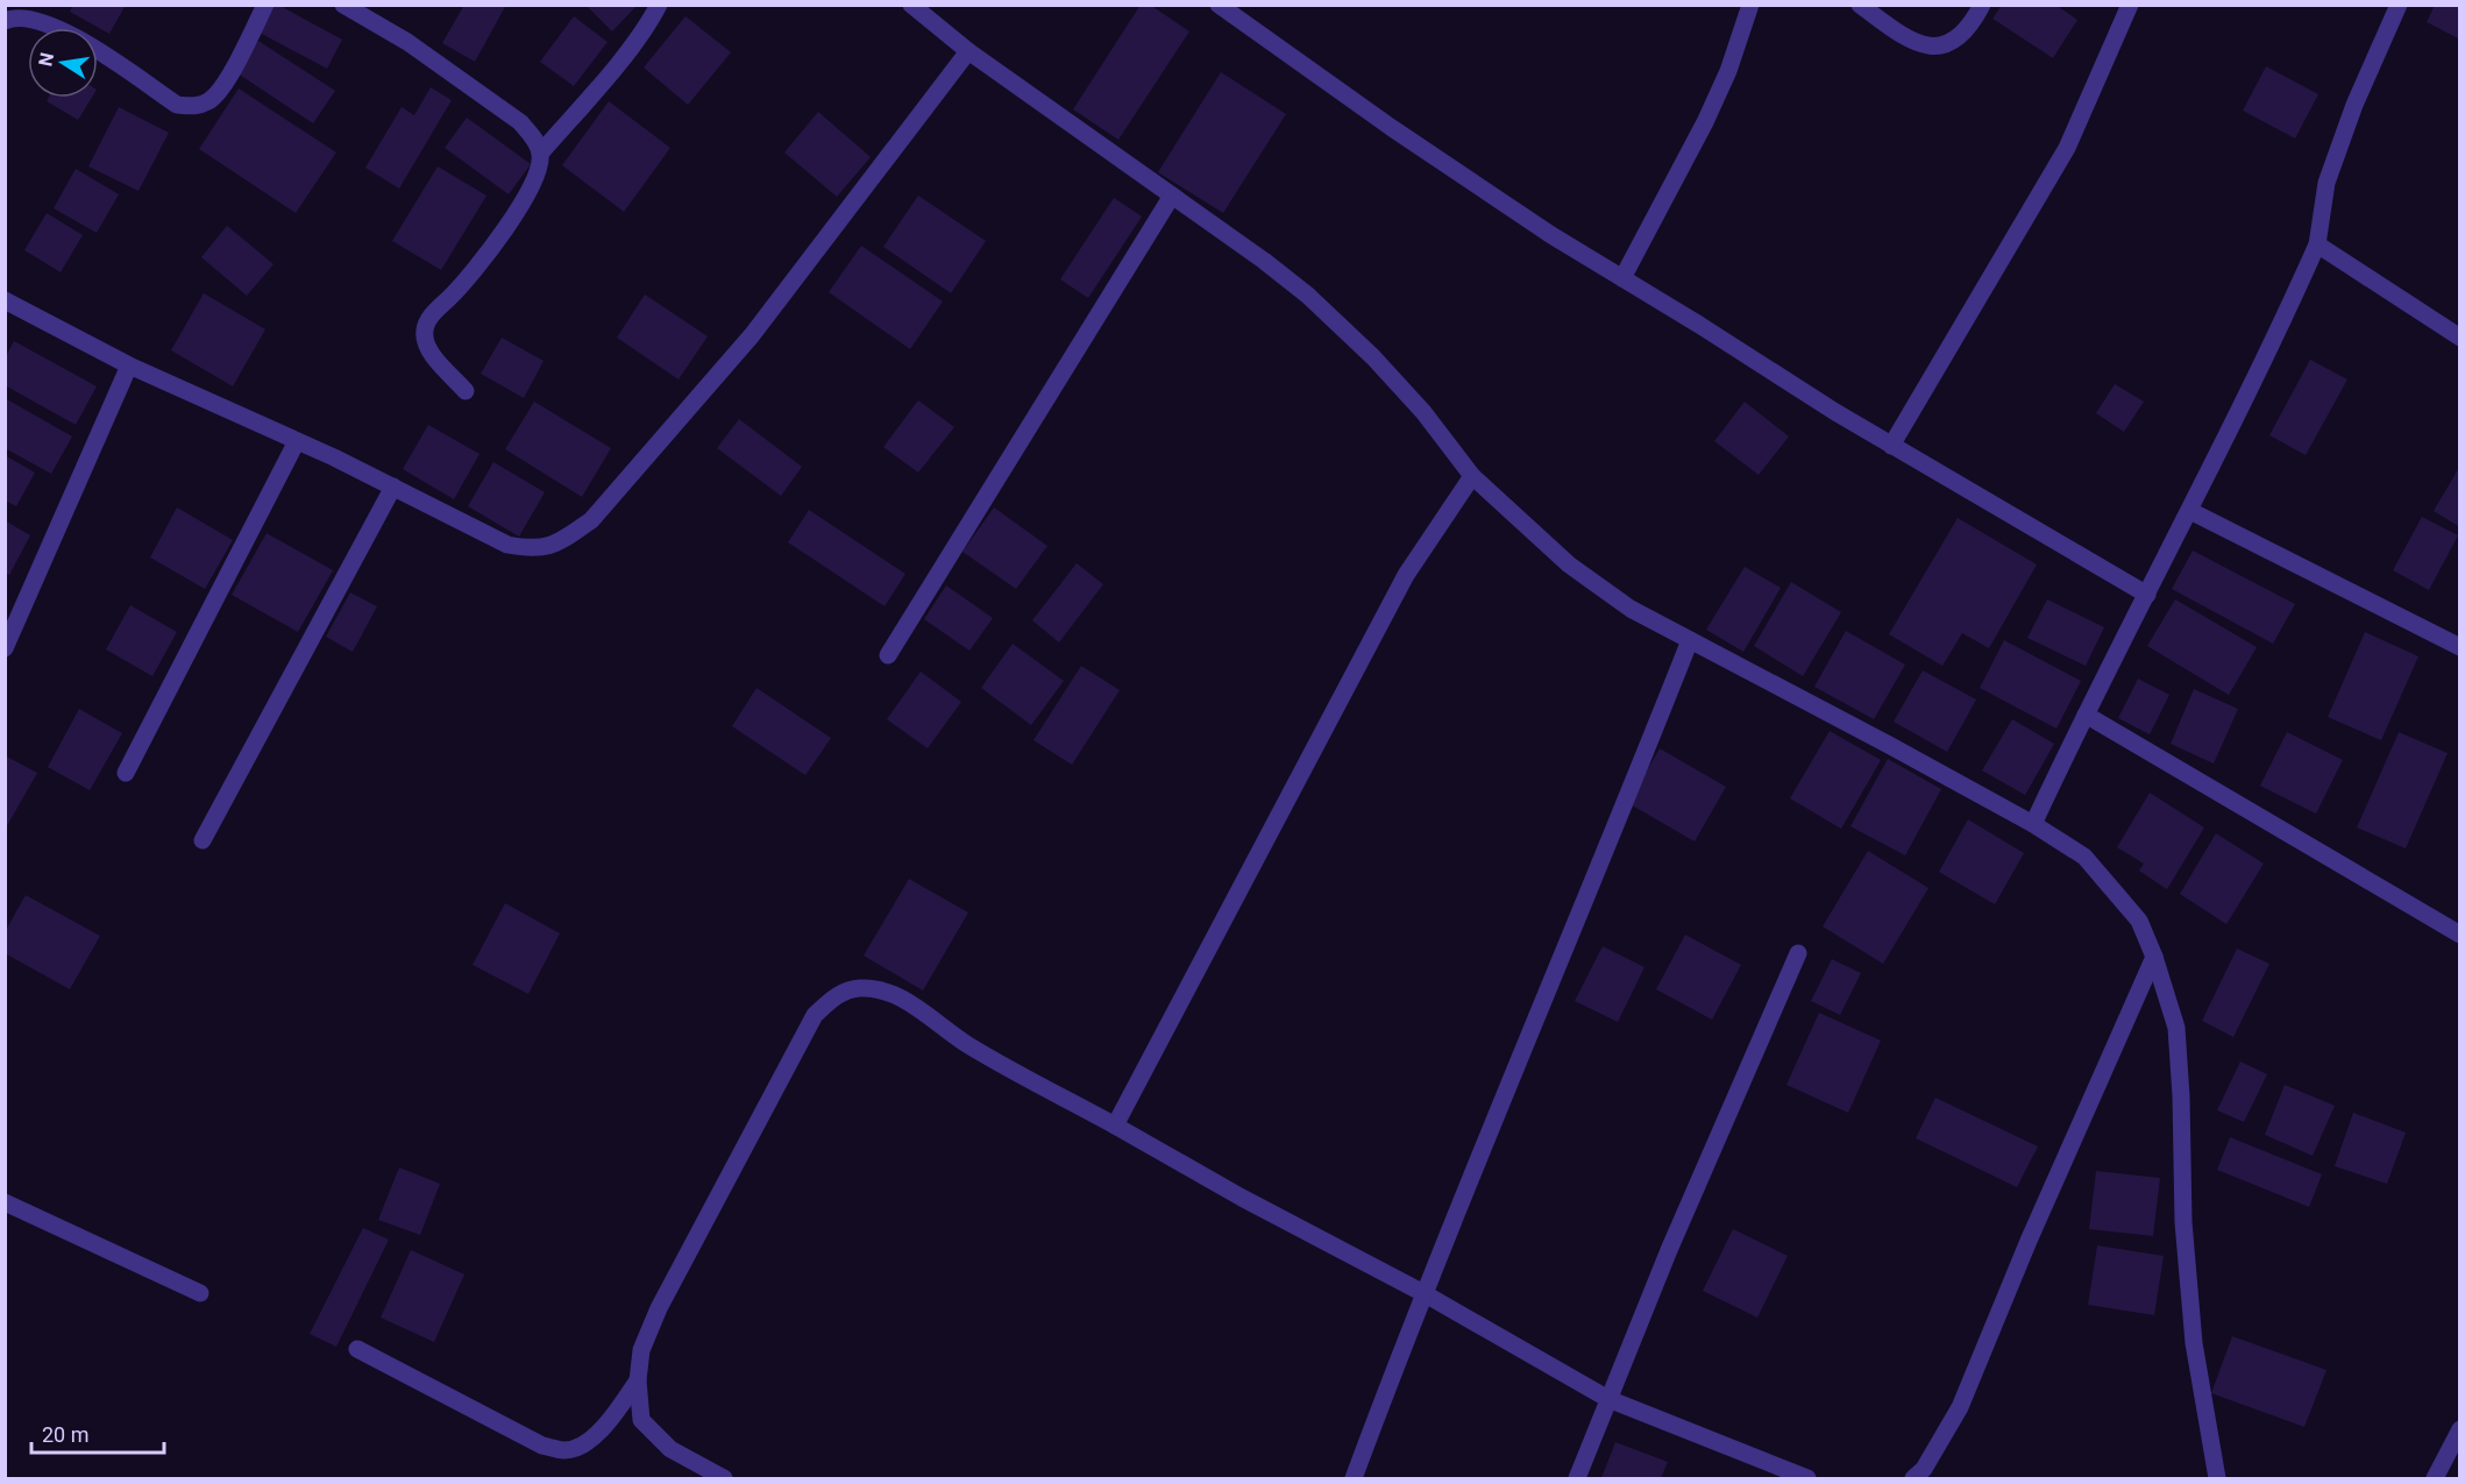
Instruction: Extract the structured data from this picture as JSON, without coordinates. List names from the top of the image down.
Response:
{
  "scale_bar": "20 m",
  "north": "left"
}
